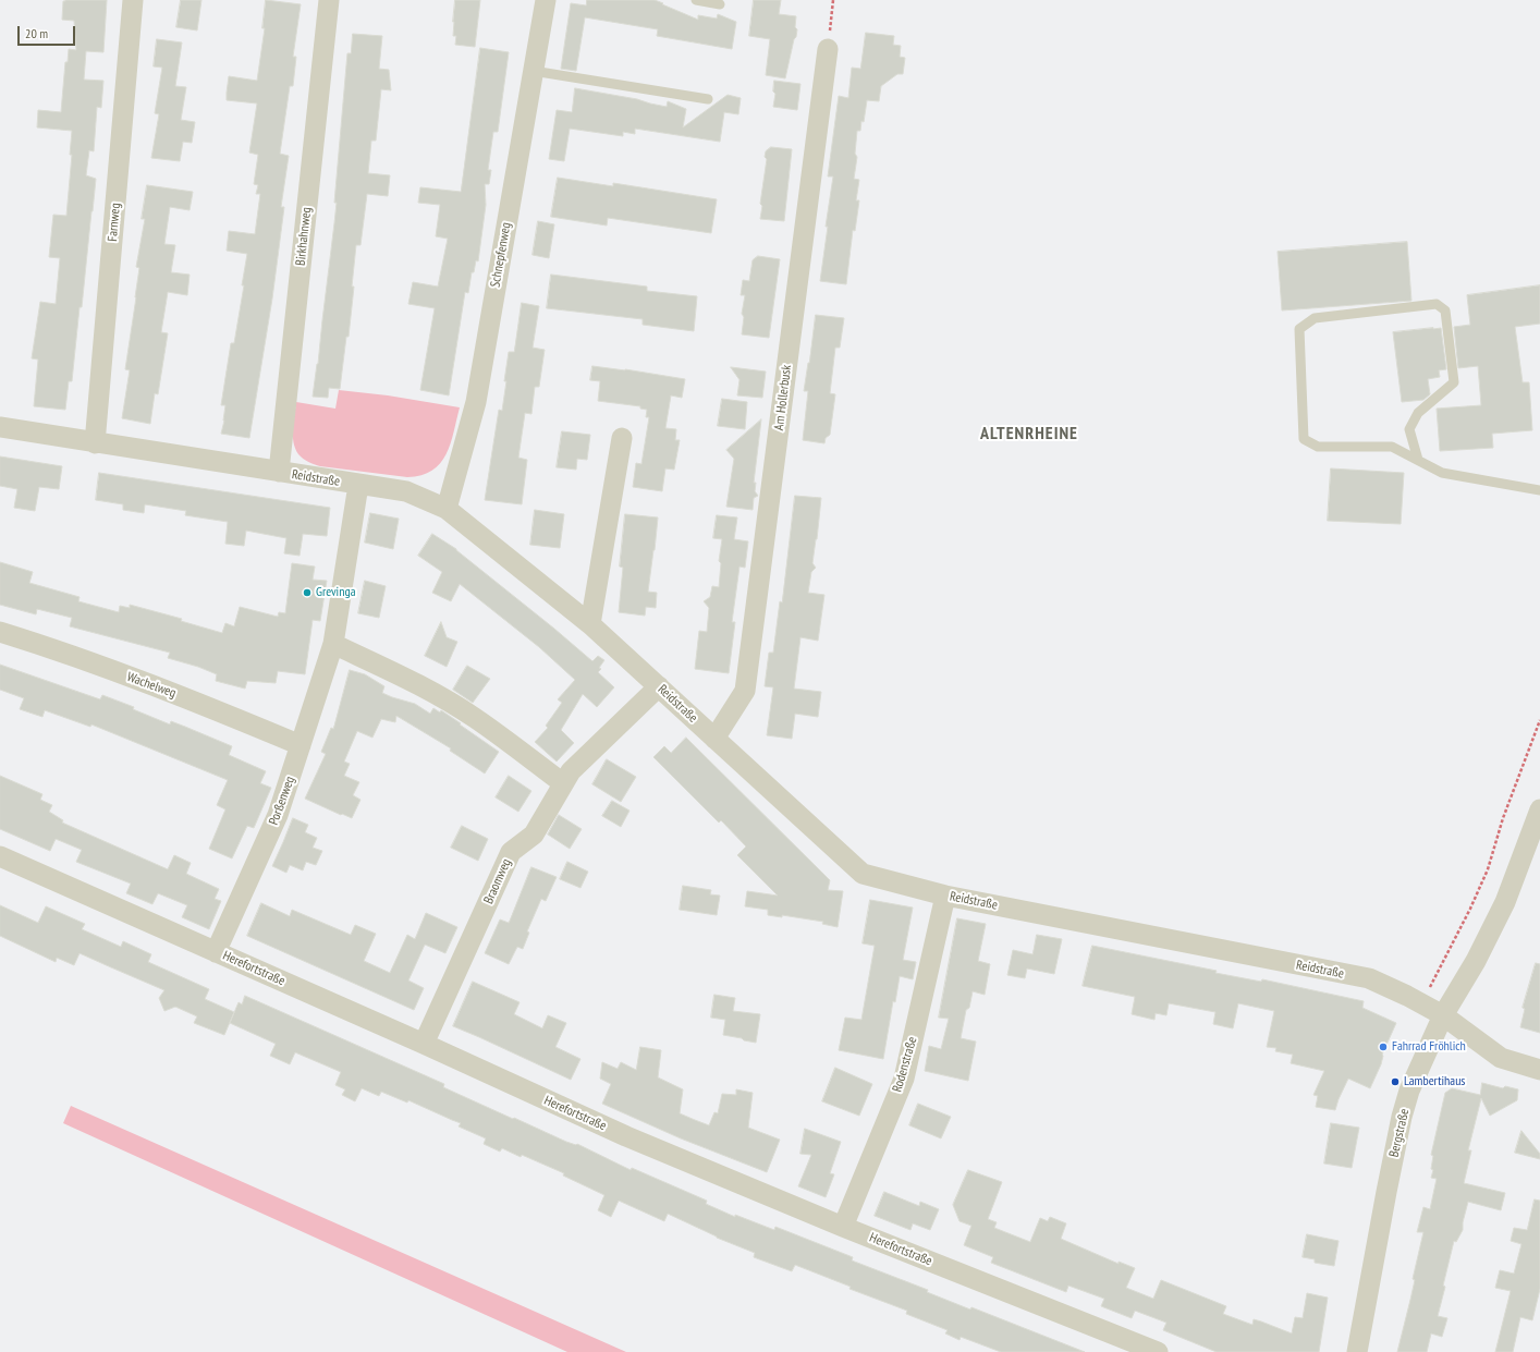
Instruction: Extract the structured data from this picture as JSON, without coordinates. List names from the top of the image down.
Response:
{
  "streets": {
    "street": [
      "Farnweg",
      "Birkhahnweg",
      "Schnepfenweg",
      "Am Hollerbusk",
      "Reidstraße",
      "Wachelweg",
      "Porßenweg",
      "Braomweg",
      "Herefortstraße",
      "Rodenstraße",
      "Bergstraße"
    ]
  },
  "crossings": [
    ["Farnweg", "Reidstraße"],
    ["Birkhahnweg", "Reidstraße"],
    ["Schnepfenweg", "Reidstraße"],
    ["Am Hollerbusk", "Reidstraße"],
    ["Reidstraße", "Porßenweg"],
    ["Reidstraße", "Braomweg"],
    ["Reidstraße", "Rodenstraße"],
    ["Reidstraße", "Bergstraße"],
    ["Wachelweg", "Porßenweg"],
    ["Porßenweg", "Herefortstraße"],
    ["Braomweg", "Herefortstraße"],
    ["Herefortstraße", "Rodenstraße"]
  ],
  "districts": ["ALTENRHEINE"],
  "places": ["Grevinga", "Fahrrad Fröhlich", "Lambertihaus"],
  "scale_bar": "20 m"
}
